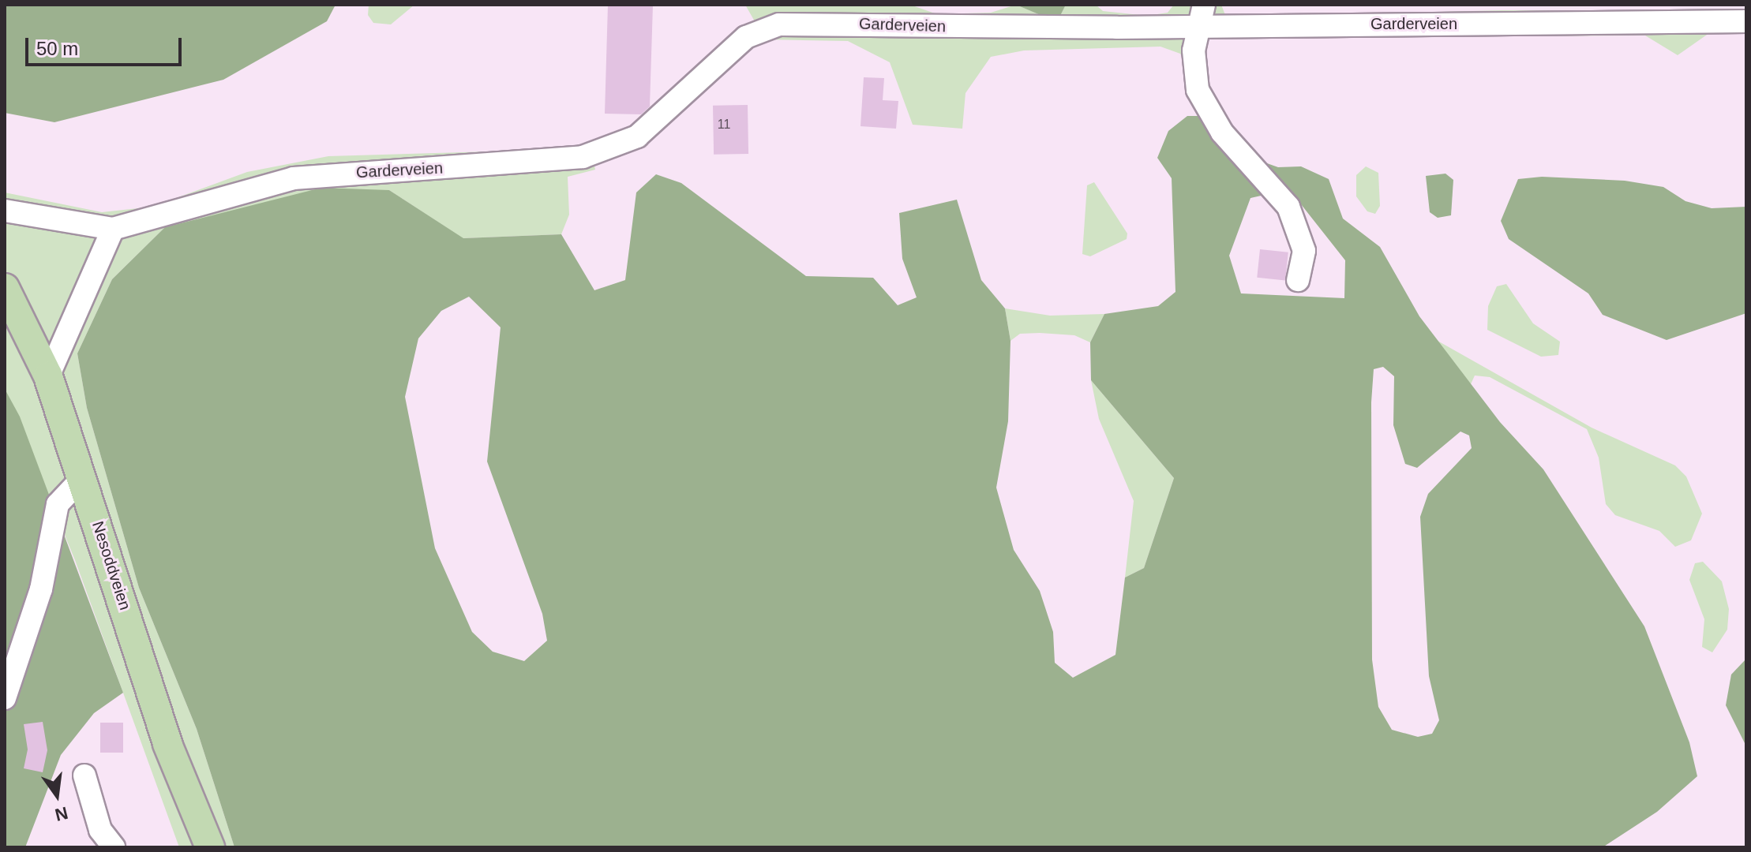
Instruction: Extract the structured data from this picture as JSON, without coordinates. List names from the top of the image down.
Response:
{
  "streets": {
    "main road": ["Nesoddveien"],
    "street": ["Garderveien"]
  },
  "house_numbers": ["11"],
  "scale_bar": "50 m",
  "north": "bottom"
}
